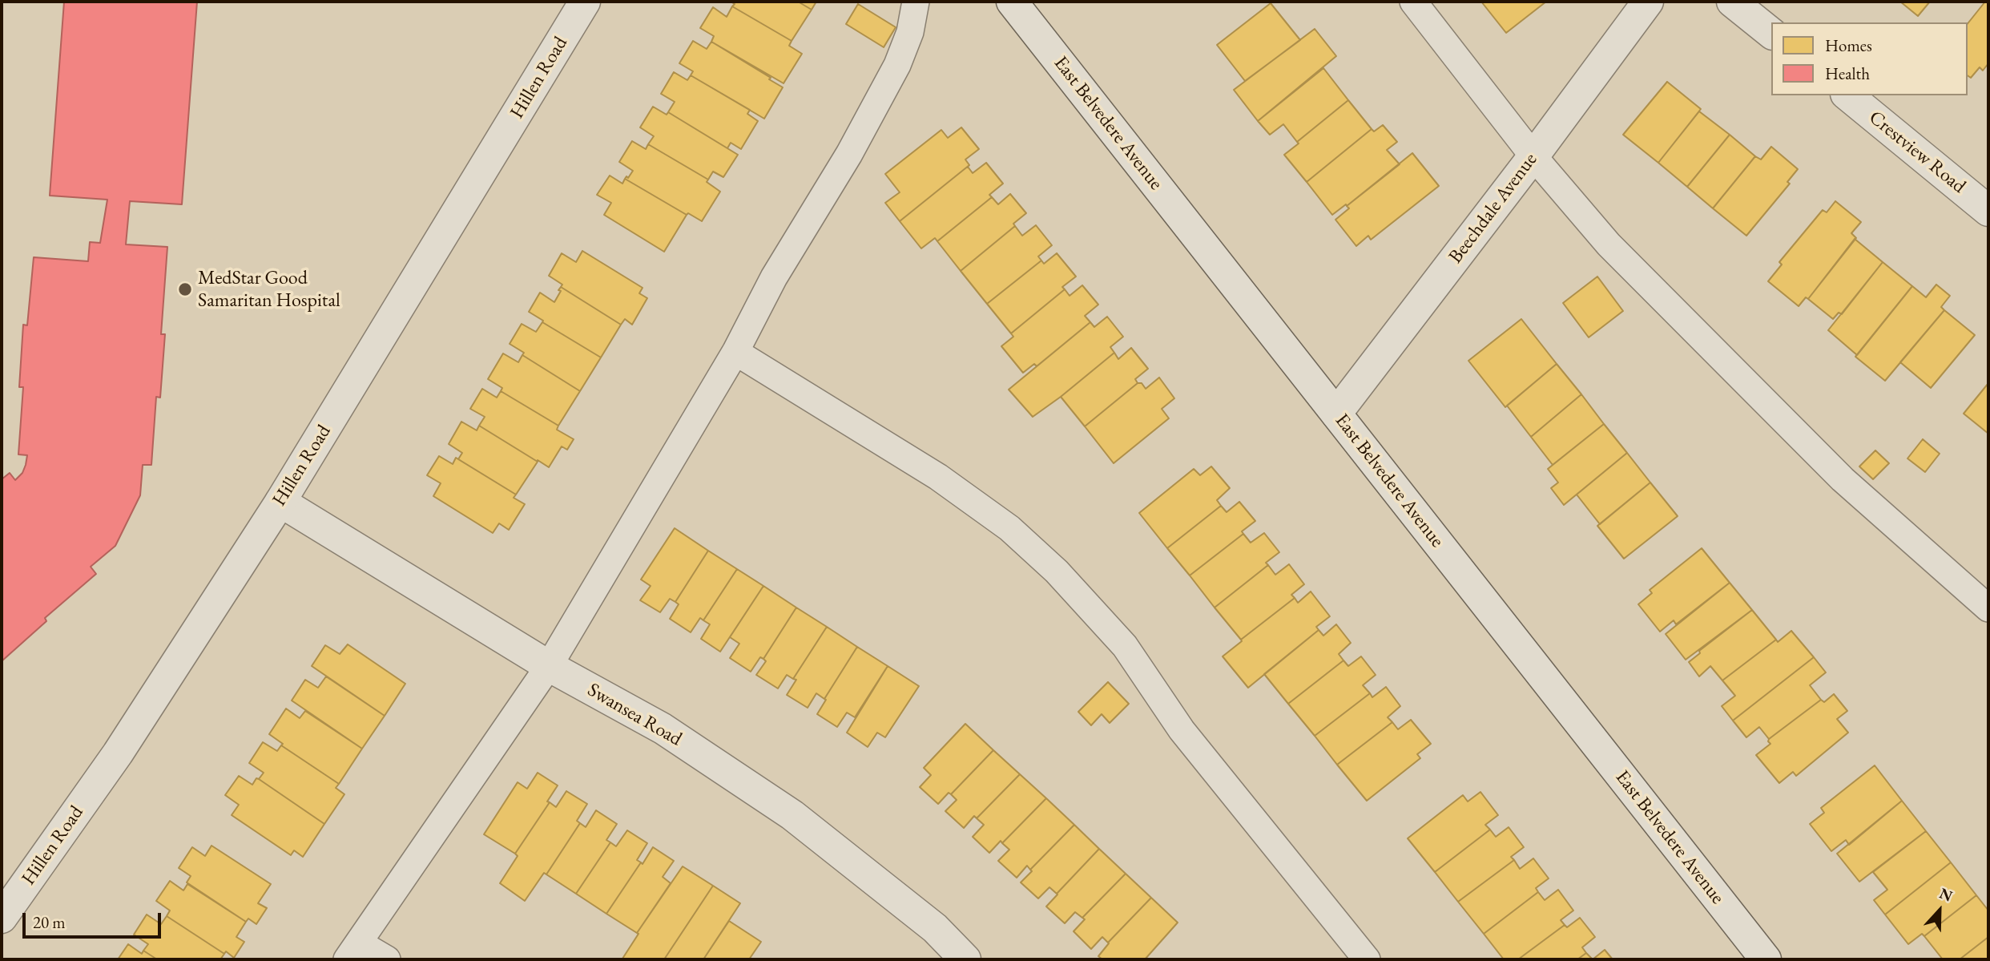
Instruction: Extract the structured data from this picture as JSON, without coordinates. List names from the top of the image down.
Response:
{
  "streets": {
    "street": [
      "Hillen Road",
      "East Belvedere Avenue",
      "Crestview Road",
      "Beechdale Avenue",
      "Swansea Road"
    ]
  },
  "crossings": [
    ["Hillen Road", "Swansea Road"],
    ["East Belvedere Avenue", "Beechdale Avenue"]
  ],
  "places": ["MedStar Good Samaritan Hospital"],
  "legend": ["Homes", "Health"],
  "scale_bar": "20 m",
  "north": "top"
}
